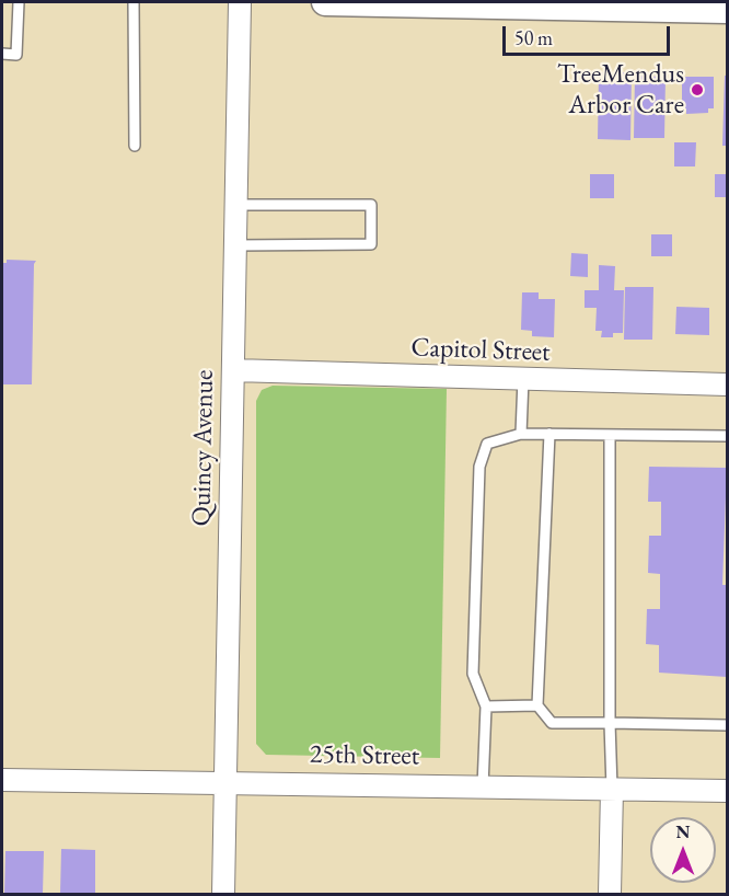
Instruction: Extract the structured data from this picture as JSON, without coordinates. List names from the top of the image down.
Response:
{
  "streets": {
    "street": ["Capitol Street", "Quincy Avenue", "25th Street"]
  },
  "crossings": [
    ["Capitol Street", "Quincy Avenue"],
    ["Quincy Avenue", "25th Street"]
  ],
  "places": ["TreeMendus Arbor Care"],
  "scale_bar": "50 m",
  "north": "top"
}
